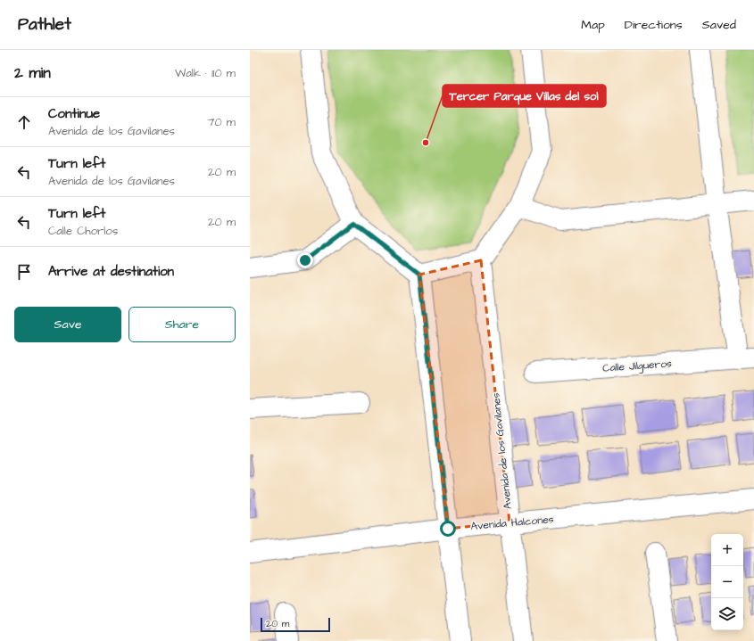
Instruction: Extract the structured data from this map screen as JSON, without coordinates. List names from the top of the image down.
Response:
{
  "streets": {
    "street": ["Calle Jilgueros", "Avenida de los Gavilanes", "Avenida Halcones"]
  },
  "crossings": [
    ["Avenida de los Gavilanes", "Avenida Halcones"]
  ],
  "places": ["Tercer Parque Villas del sol"],
  "scale_bar": "20 m",
  "page": {
    "header": "Pathlet",
    "nav": ["Map", "Directions", "Saved"],
    "heading": ["2 min", "Walk · 110 m"],
    "list": [
      ["Continue", "Avenida de los Gavilanes", "70 m"],
      ["Turn left", "Avenida de los Gavilanes", "20 m"],
      ["Turn left", "Calle Chorlos", "20 m"],
      "Arrive at destination"
    ],
    "buttons": ["Save", "Share"],
    "map_buttons": ["+", "−"],
    "scale": "20 m"
  }
}
